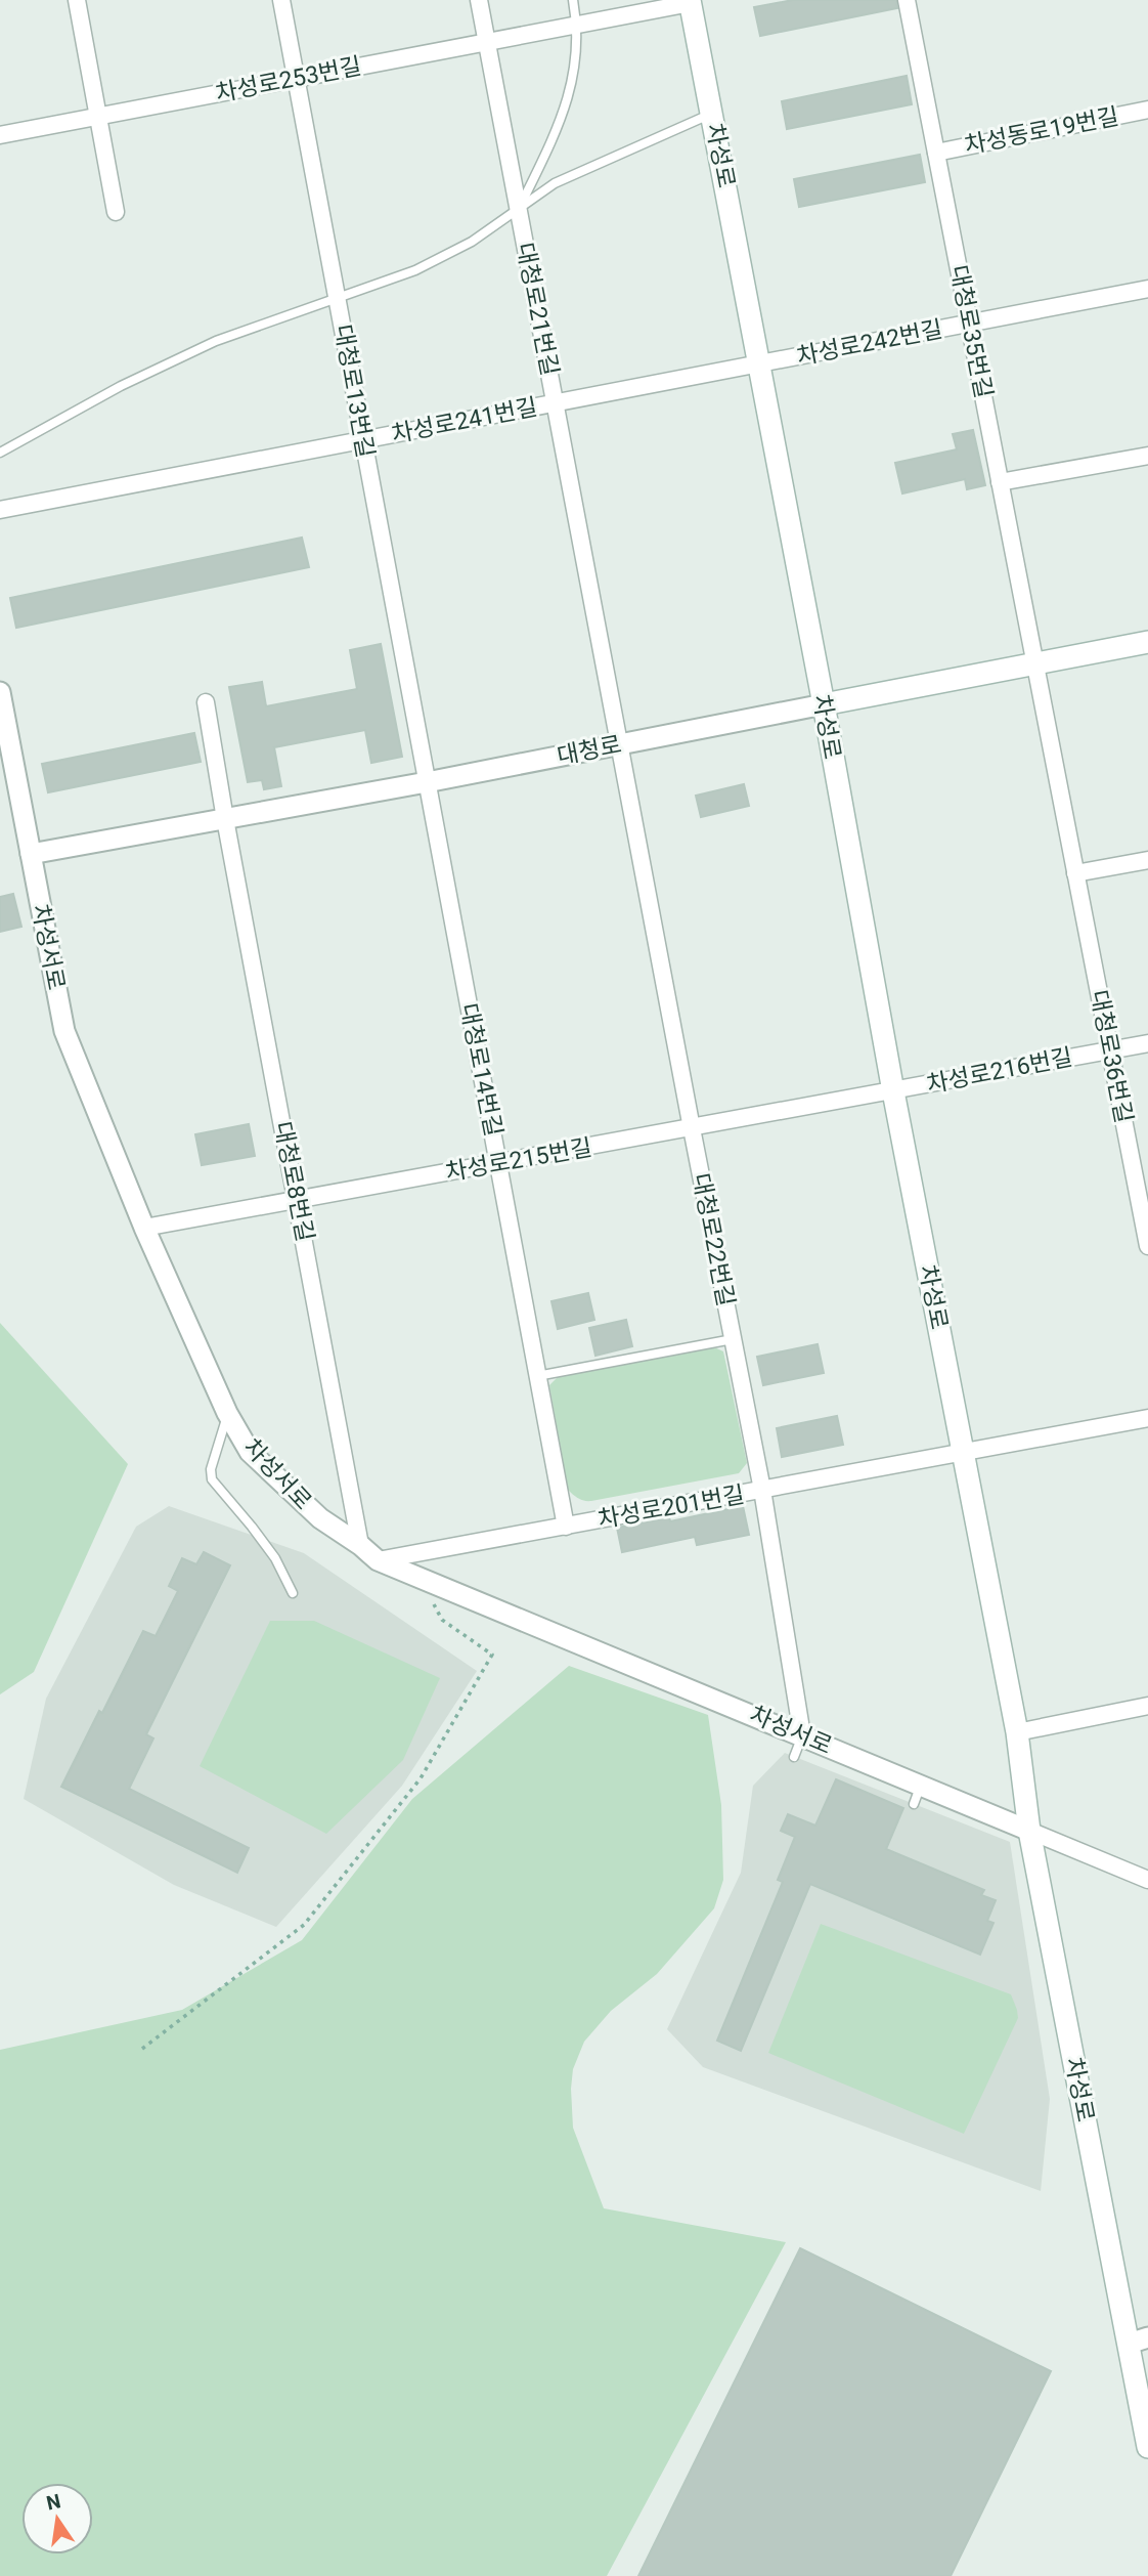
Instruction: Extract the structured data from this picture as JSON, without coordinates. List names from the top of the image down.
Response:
{
  "streets": {
    "main road": ["차성로", "대청로"],
    "street": [
      "차성로253번길",
      "차성동로19번길",
      "대청로21번길",
      "대청로35번길",
      "차성로242번길",
      "대청로13번길",
      "차성로241번길",
      "차성서로",
      "대청로36번길",
      "대청로14번길",
      "차성로216번길",
      "차성로215번길",
      "대청로8번길",
      "대청로22번길",
      "차성로201번길"
    ]
  },
  "crossings": [
    ["차성로253번길", "차성로"],
    ["차성로253번길", "대청로21번길"],
    ["차성로253번길", "대청로13번길"],
    ["차성동로19번길", "대청로35번길"],
    ["차성로", "차성로242번길"],
    ["차성로", "차성로241번길"],
    ["차성로", "대청로"],
    ["차성로", "차성서로"],
    ["차성로", "차성로216번길"],
    ["차성로", "차성로215번길"],
    ["차성로", "차성로201번길"],
    ["대청로21번길", "차성로241번길"],
    ["대청로21번길", "대청로"],
    ["대청로21번길", "대청로22번길"],
    ["대청로35번길", "차성로242번길"],
    ["대청로35번길", "대청로"],
    ["대청로35번길", "대청로36번길"],
    ["차성로242번길", "차성로241번길"],
    ["대청로13번길", "차성로241번길"],
    ["대청로13번길", "대청로"],
    ["대청로13번길", "대청로14번길"],
    ["대청로", "차성서로"],
    ["대청로", "대청로36번길"],
    ["대청로", "대청로14번길"],
    ["대청로", "대청로8번길"],
    ["대청로", "대청로22번길"],
    ["차성서로", "차성로215번길"],
    ["차성서로", "대청로8번길"],
    ["차성서로", "대청로22번길"],
    ["차성서로", "차성로201번길"],
    ["대청로36번길", "차성로216번길"],
    ["대청로14번길", "차성로215번길"],
    ["대청로14번길", "차성로201번길"],
    ["차성로216번길", "차성로215번길"],
    ["차성로215번길", "대청로8번길"],
    ["차성로215번길", "대청로22번길"],
    ["대청로22번길", "차성로201번길"]
  ],
  "north": "top"
}
